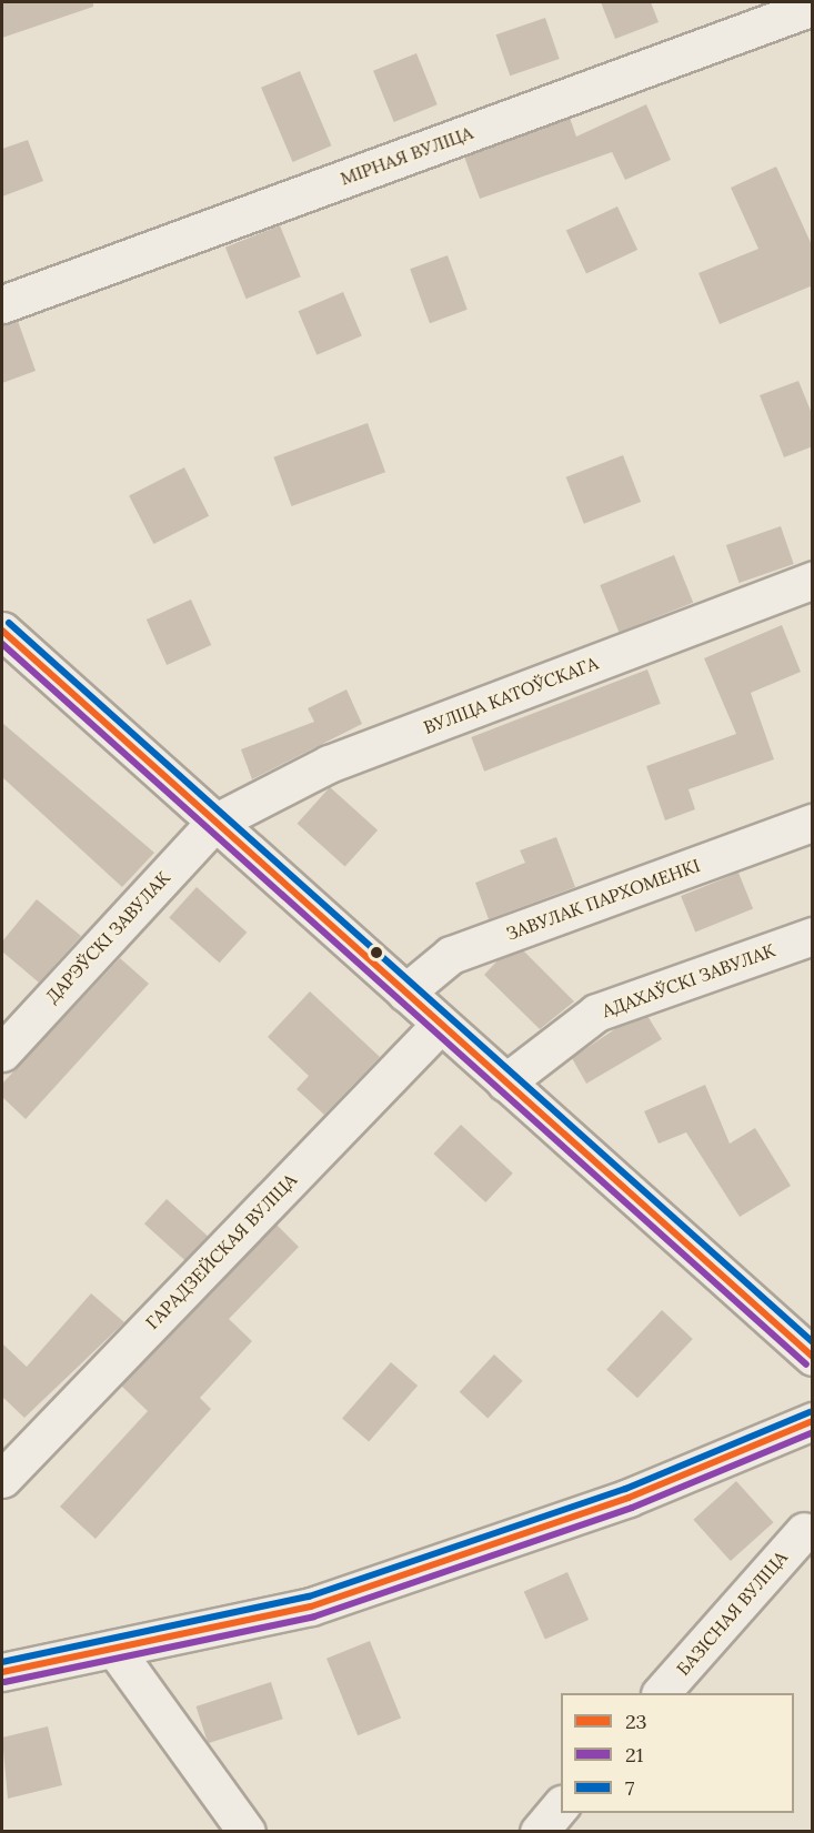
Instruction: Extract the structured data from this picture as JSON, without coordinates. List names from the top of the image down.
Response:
{
  "streets": {
    "street": [
      "МІРНАЯ ВУЛІЦА",
      "ВУЛІЦА КАТОЎСКАГА",
      "ЗАВУЛАК ПАРХОМЕНКІ",
      "ДАРЭЎСКІ ЗАВУЛАК",
      "АДАХАЎСКІ ЗАВУЛАК",
      "ГАРАДЗЕЙСКАЯ ВУЛІЦА",
      "БАЗІСНАЯ ВУЛІЦА"
    ]
  },
  "crossings": [
    ["ВУЛІЦА КАТОЎСКАГА", "ДАРЭЎСКІ ЗАВУЛАК"]
  ],
  "lines": ["transit line 7", "transit line 23", "transit line 21"],
  "legend": ["23", "21", "7"]
}
